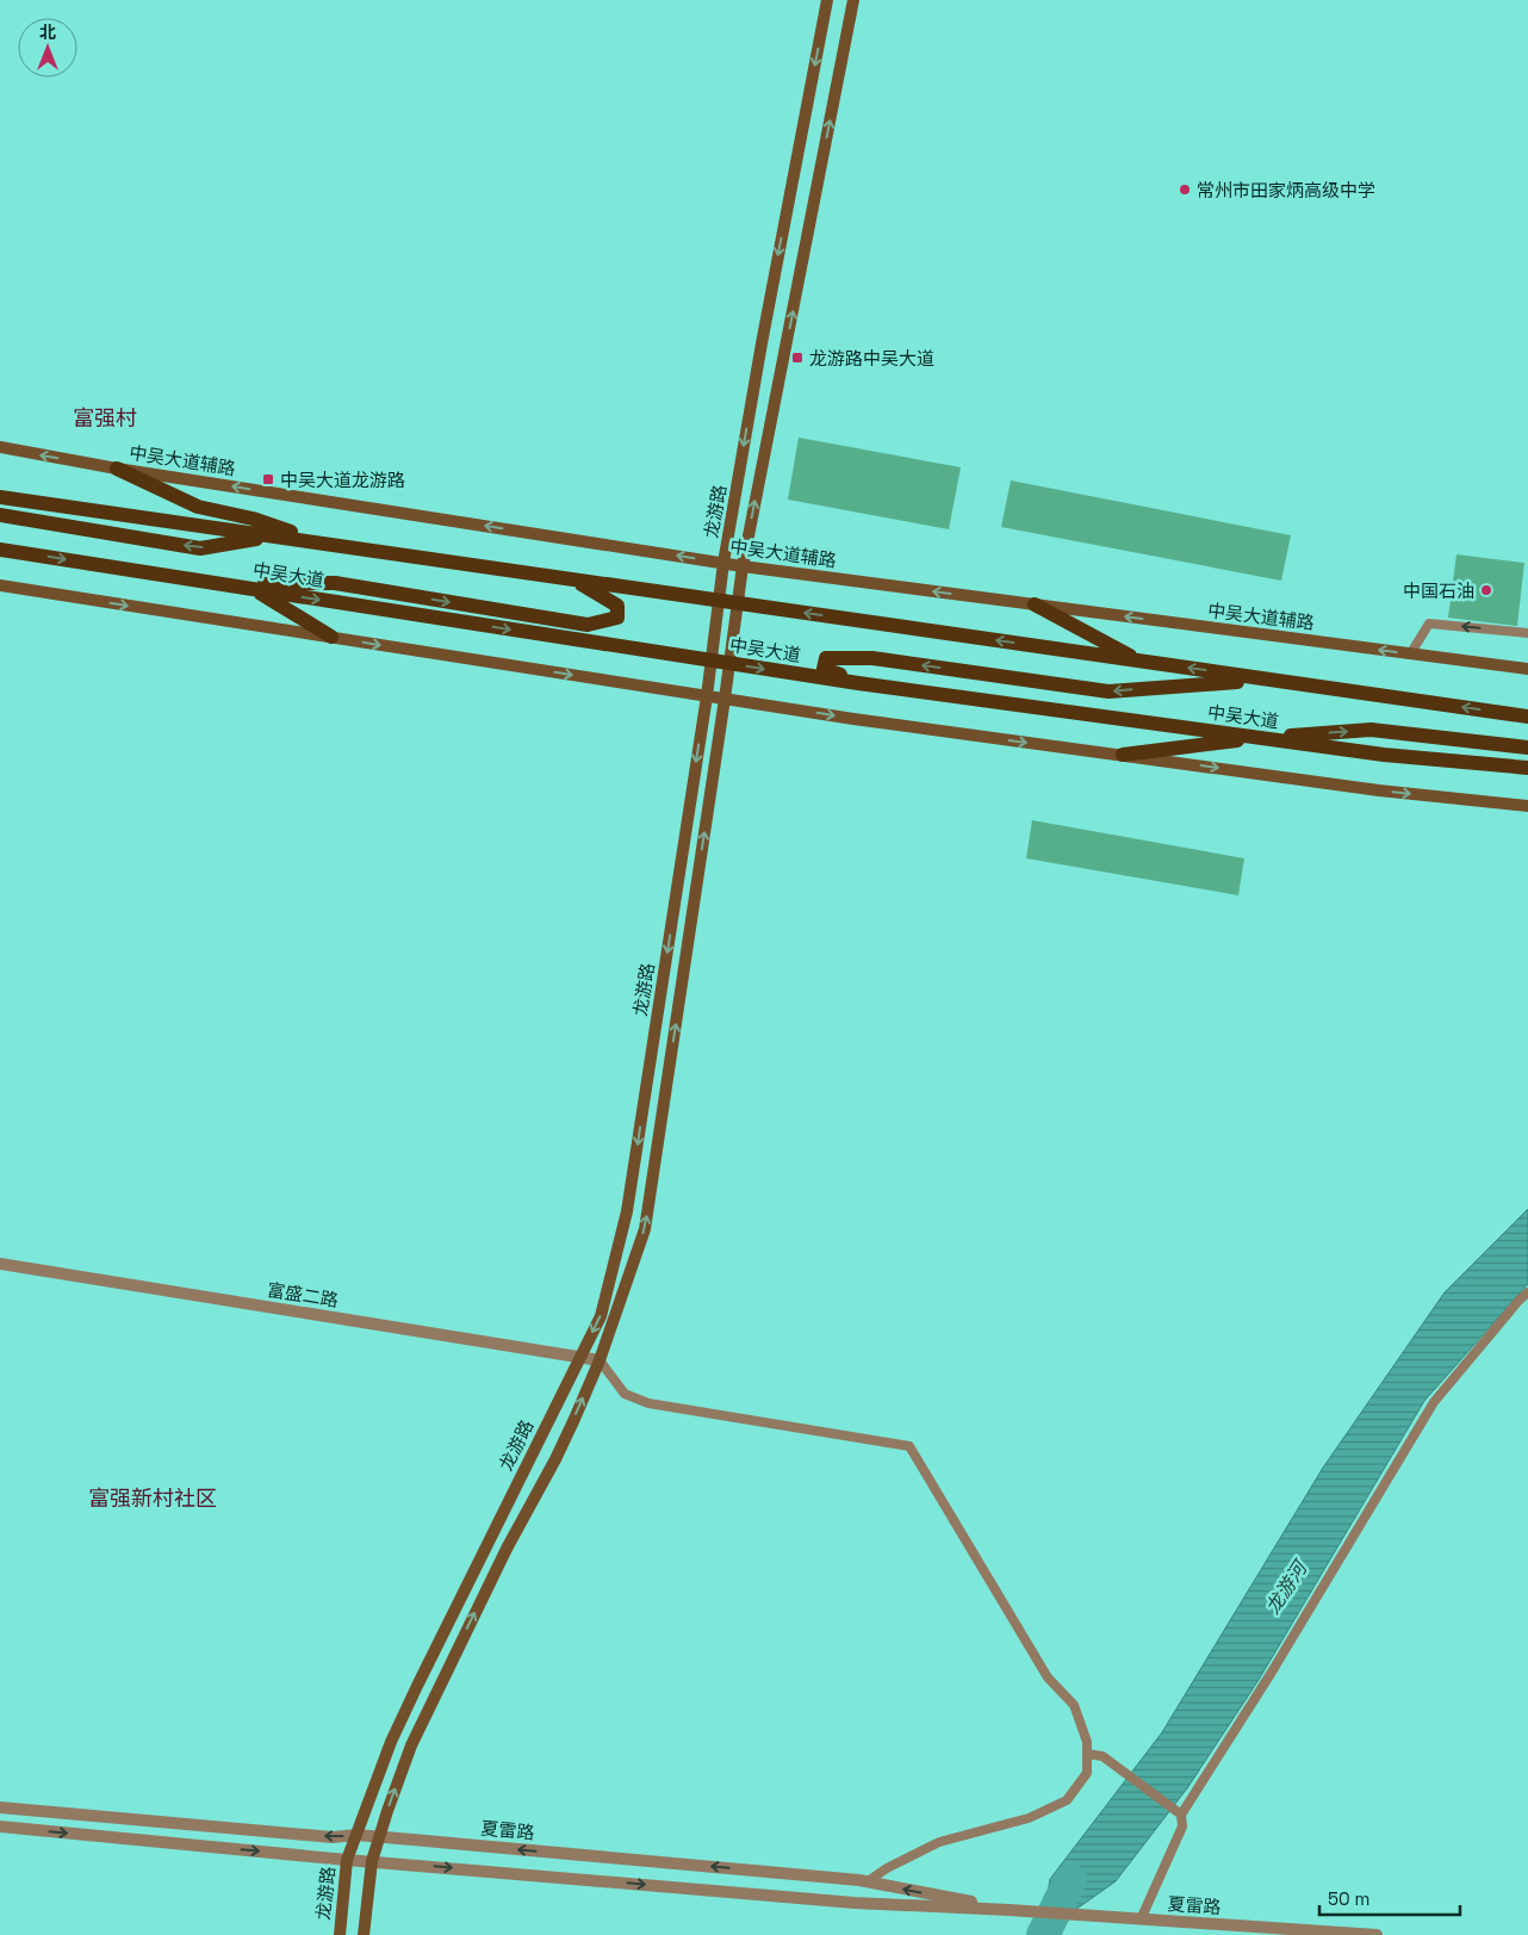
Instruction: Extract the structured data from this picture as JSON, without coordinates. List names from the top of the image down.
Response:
{
  "streets": {
    "main road": ["中吴大道辅路", "龙游路", "中吴大道"],
    "street": ["富盛二路", "夏雷路"]
  },
  "crossings": [
    ["中吴大道辅路", "龙游路"],
    ["龙游路", "中吴大道"],
    ["龙游路", "富盛二路"],
    ["龙游路", "夏雷路"]
  ],
  "districts": ["富强村", "富强新村社区"],
  "water": ["龙游河"],
  "places": {
    "other": ["常州市田家炳高级中学", "中国石油"],
    "transit": ["龙游路中吴大道", "中吴大道龙游路"]
  },
  "scale_bar": "50 m",
  "north": "top"
}
